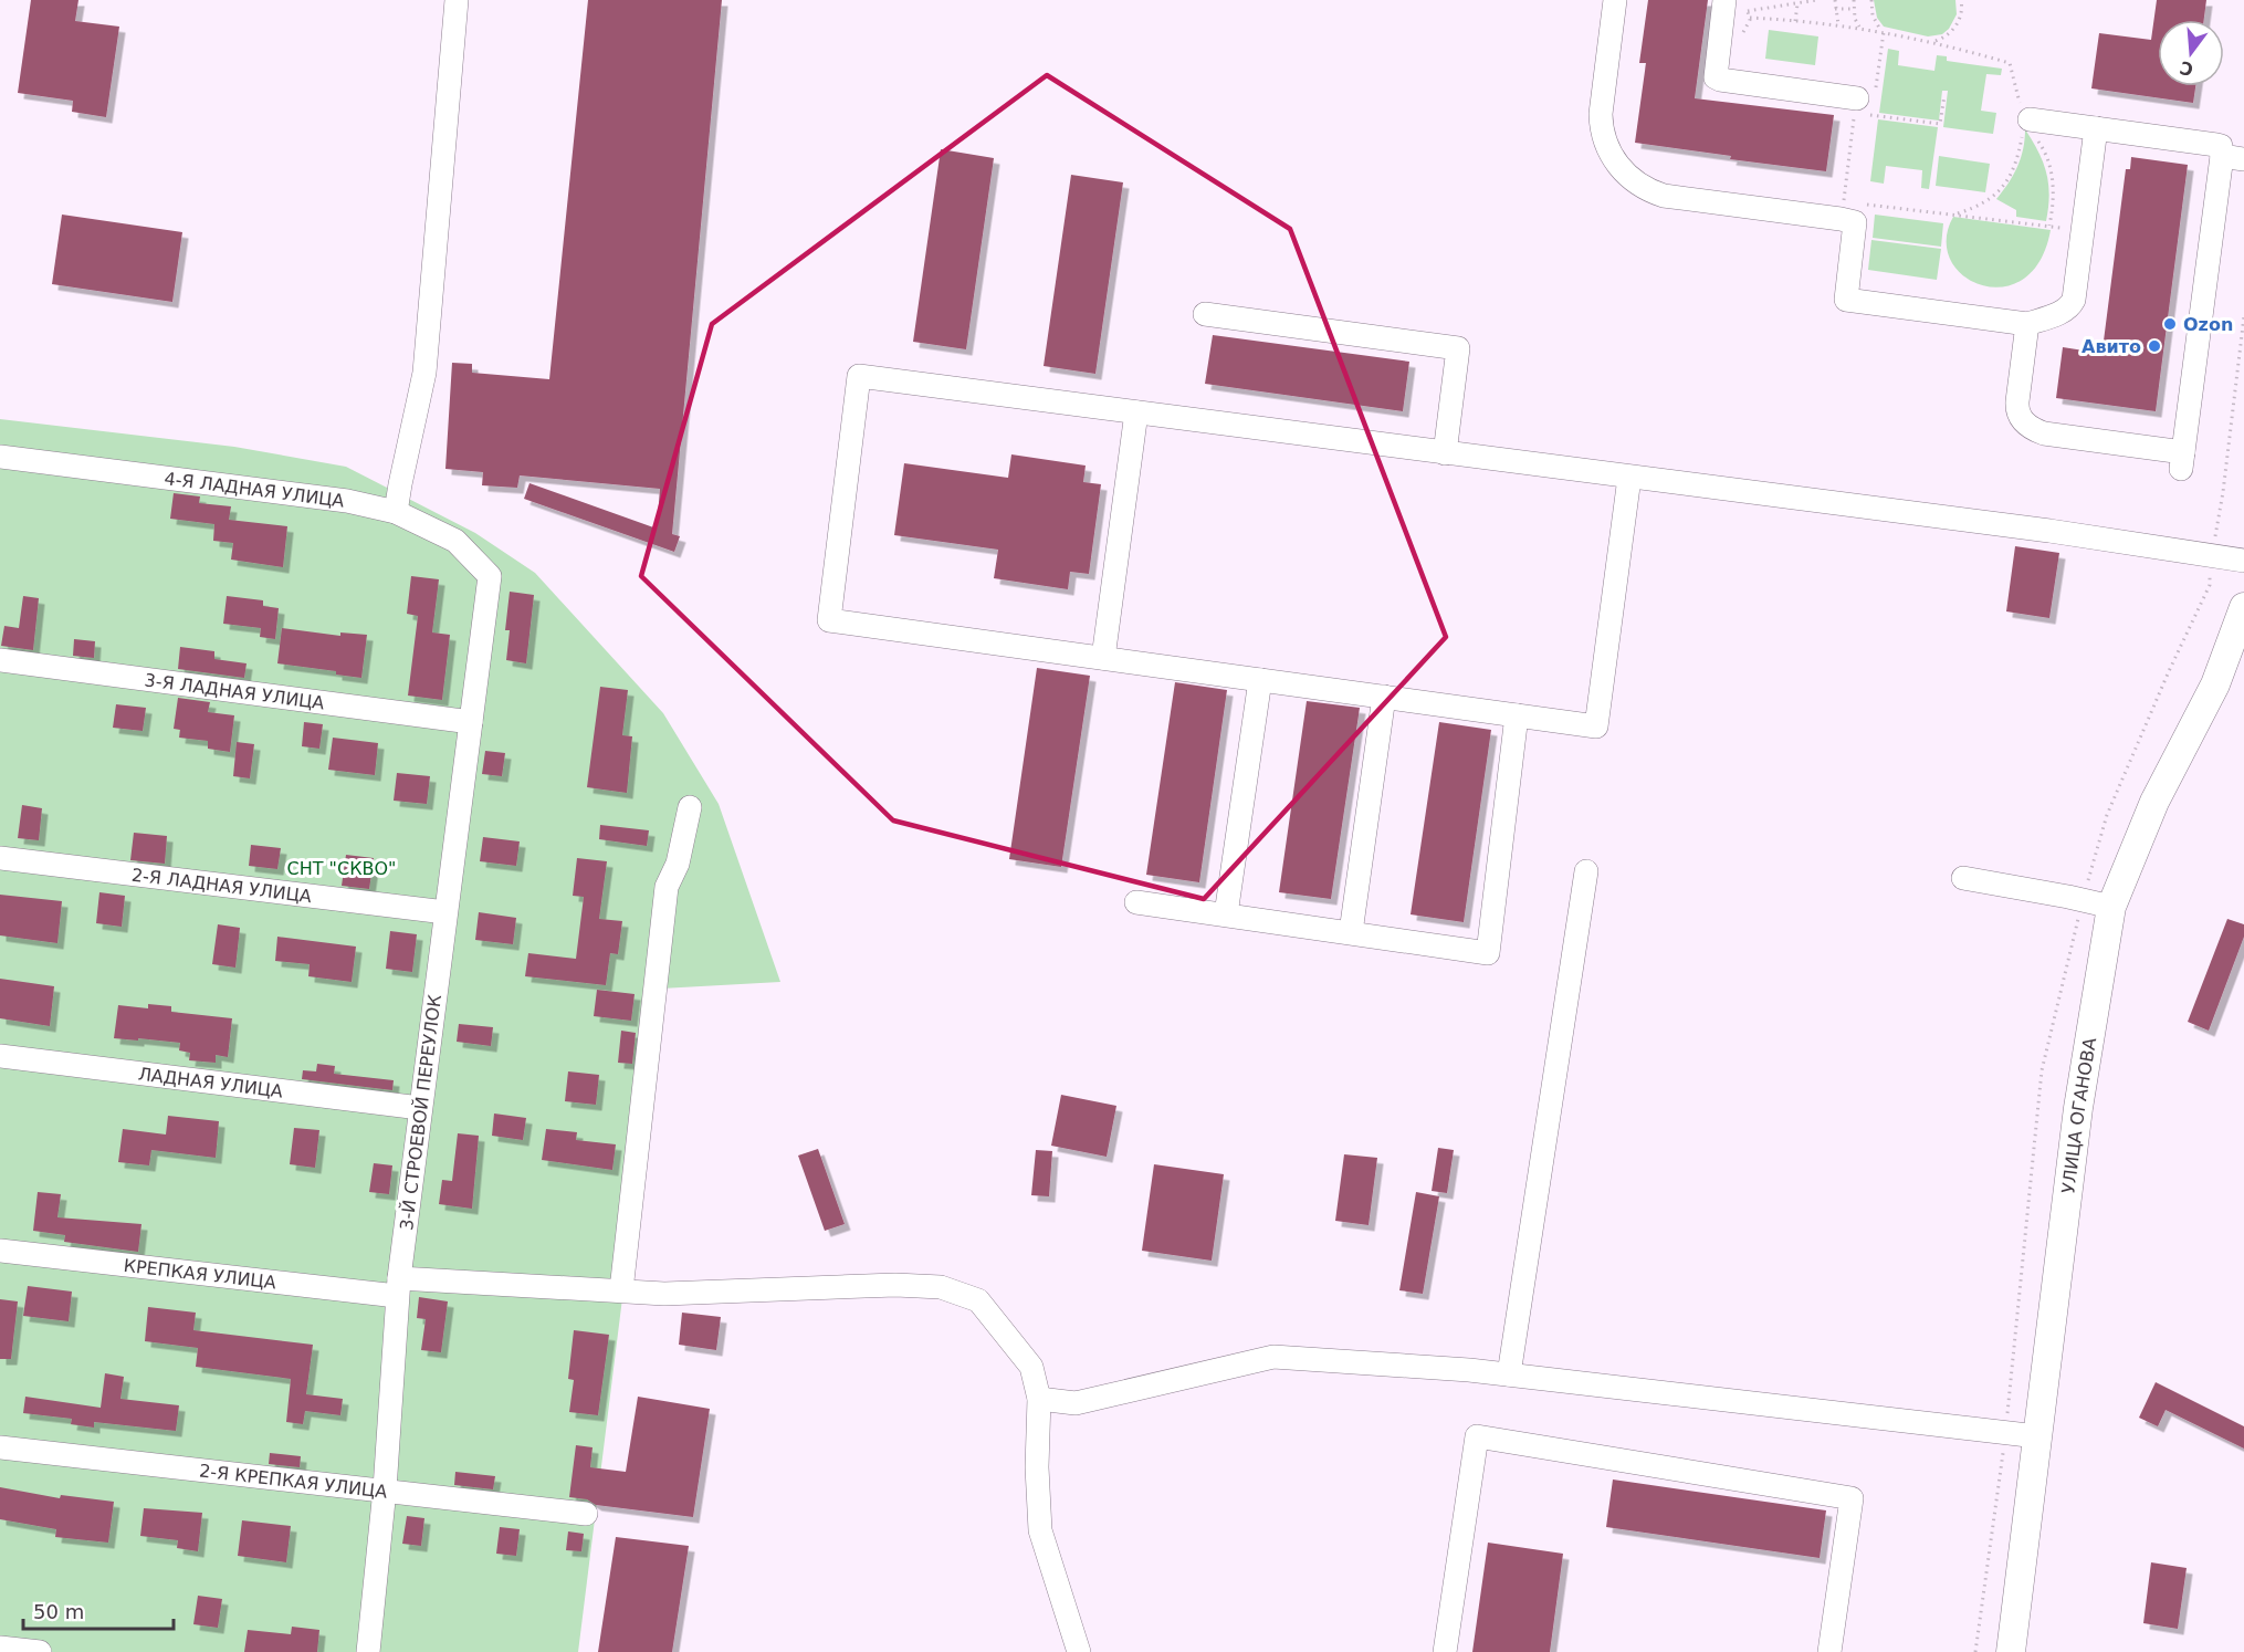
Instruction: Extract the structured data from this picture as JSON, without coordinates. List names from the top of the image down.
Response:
{
  "streets": {
    "main road": ["УЛИЦА ОГАНОВА"],
    "lane": [
      "4-Я ЛАДНАЯ УЛИЦА",
      "3-Я ЛАДНАЯ УЛИЦА",
      "2-Я ЛАДНАЯ УЛИЦА",
      "ЛАДНАЯ УЛИЦА",
      "3-Й СТРОЕВОЙ ПЕРЕУЛОК",
      "КРЕПКАЯ УЛИЦА",
      "2-Я КРЕПКАЯ УЛИЦА"
    ]
  },
  "crossings": [
    ["4-Я ЛАДНАЯ УЛИЦА", "3-Й СТРОЕВОЙ ПЕРЕУЛОК"],
    ["3-Я ЛАДНАЯ УЛИЦА", "3-Й СТРОЕВОЙ ПЕРЕУЛОК"],
    ["2-Я ЛАДНАЯ УЛИЦА", "3-Й СТРОЕВОЙ ПЕРЕУЛОК"],
    ["ЛАДНАЯ УЛИЦА", "3-Й СТРОЕВОЙ ПЕРЕУЛОК"],
    ["3-Й СТРОЕВОЙ ПЕРЕУЛОК", "КРЕПКАЯ УЛИЦА"],
    ["3-Й СТРОЕВОЙ ПЕРЕУЛОК", "2-Я КРЕПКАЯ УЛИЦА"]
  ],
  "parks": ["СНТ \"СКВО\""],
  "places": ["Ozon", "Авито"],
  "scale_bar": "50 m",
  "north": "bottom"
}
